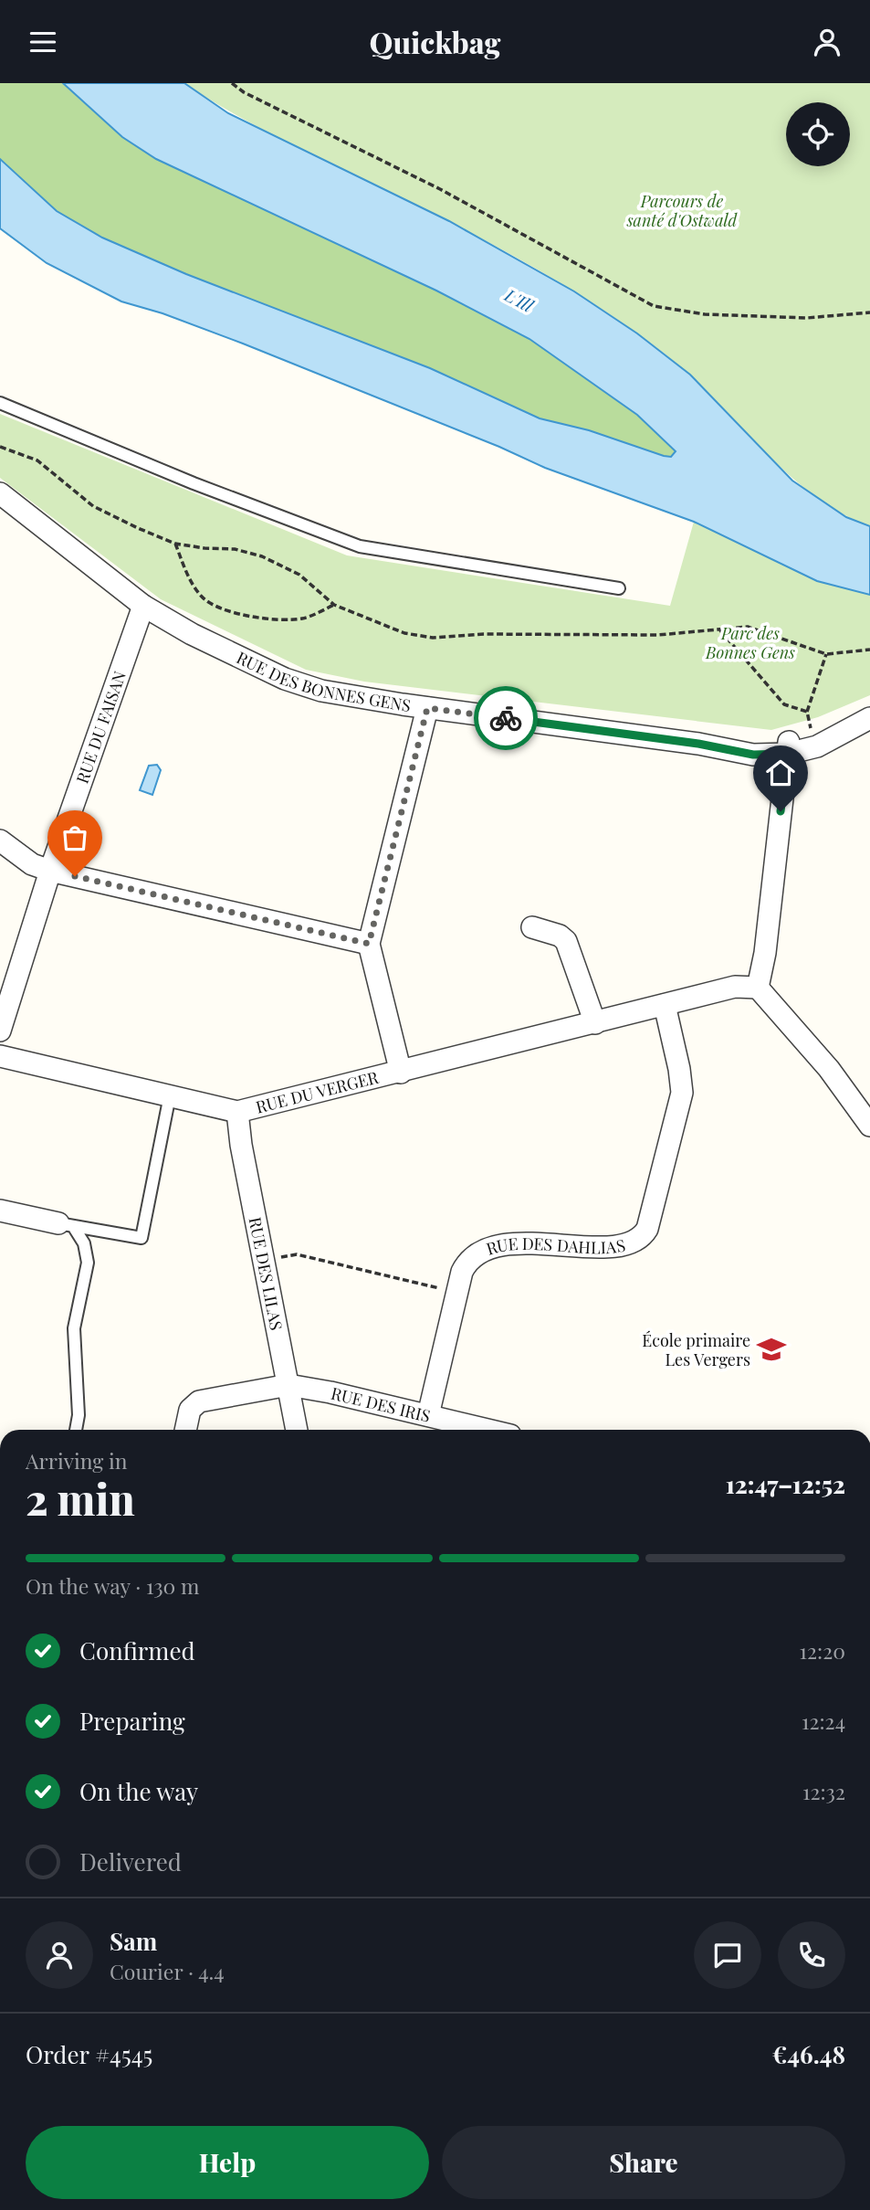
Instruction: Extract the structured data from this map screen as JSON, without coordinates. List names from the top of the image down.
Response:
{
  "streets": {
    "street": [
      "RUE DES BONNES GENS",
      "RUE DU FAISAN",
      "RUE DU VERGER",
      "RUE DES DAHLIAS",
      "RUE DES LILAS",
      "RUE DES IRIS"
    ]
  },
  "crossings": [
    ["RUE DES BONNES GENS", "RUE DU FAISAN"],
    ["RUE DU VERGER", "RUE DES DAHLIAS"],
    ["RUE DU VERGER", "RUE DES LILAS"],
    ["RUE DES DAHLIAS", "RUE DES IRIS"],
    ["RUE DES LILAS", "RUE DES IRIS"]
  ],
  "water": ["L'Ill"],
  "parks": ["Parcours de santé d'Ostwald", "Parc des Bonnes Gens"],
  "places": {
    "school or university": ["École primaire Les Vergers"]
  },
  "page": {
    "header": "Quickbag",
    "heading": ["2 min", "Arriving in", "12:47–12:52"],
    "panel": [
      "Sam",
      "Courier · 4.4",
      "Order #4545",
      "€46.48"
    ],
    "bar": "On the way · 130 m",
    "list": [
      ["Confirmed", "12:20"],
      ["Preparing", "12:24"],
      ["On the way", "12:32"],
      "Delivered"
    ],
    "buttons": ["Help", "Share"]
  }
}
